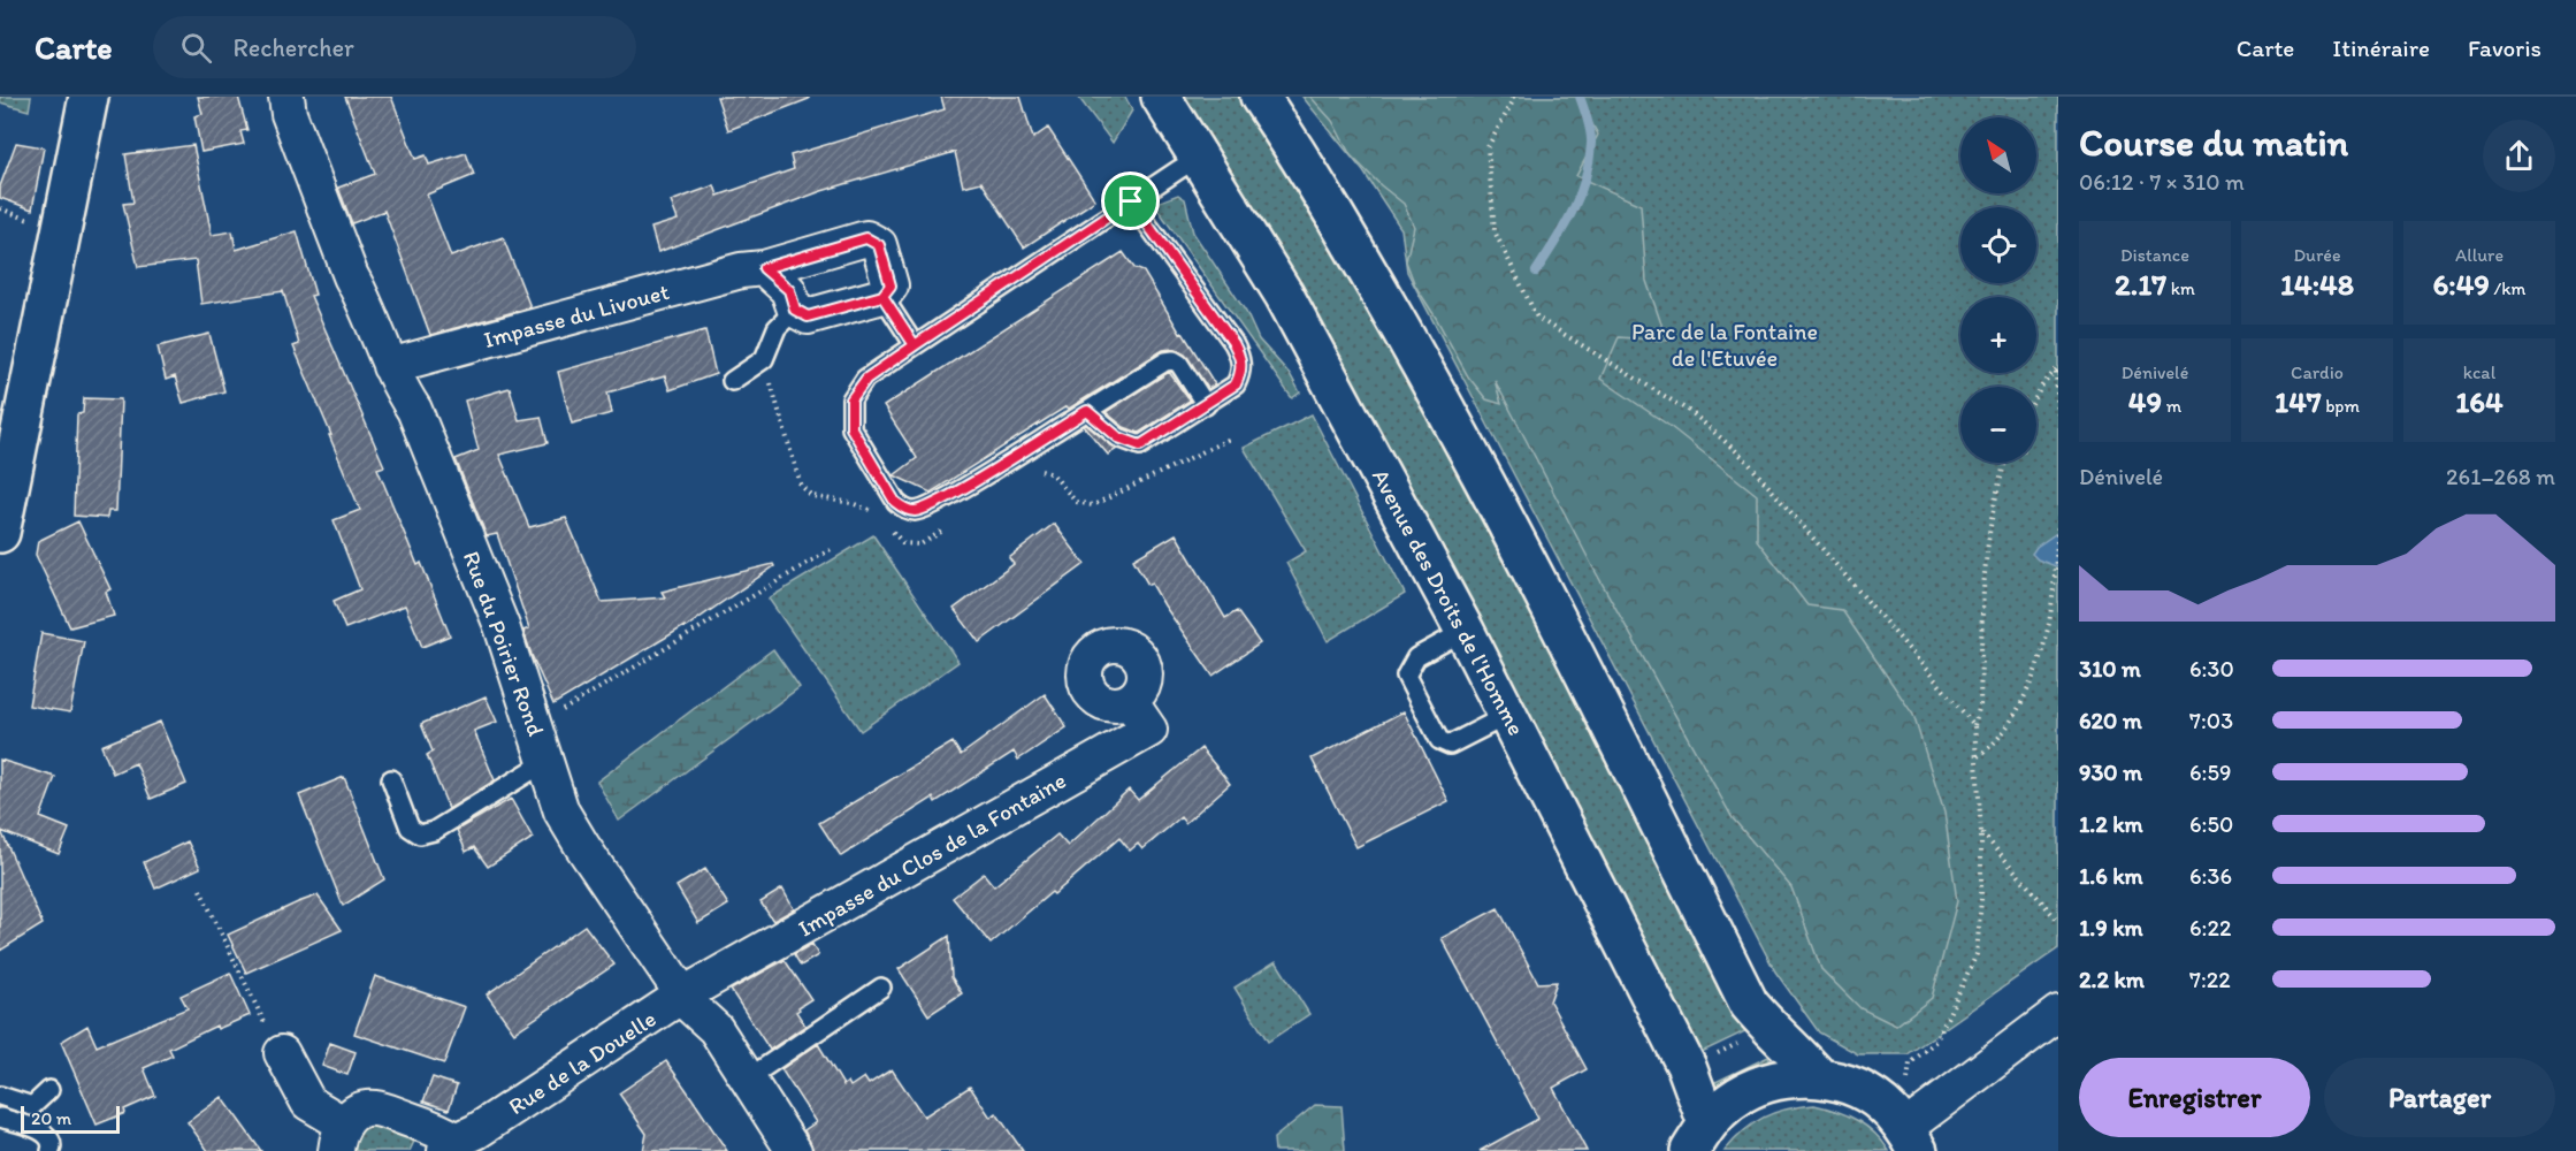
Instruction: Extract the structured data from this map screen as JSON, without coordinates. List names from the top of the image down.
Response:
{
  "streets": {
    "main road": ["Avenue des Droits de l'Homme"],
    "street": [
      "Impasse du Livouet",
      "Rue du Poirier Rond",
      "Impasse du Clos de la Fontaine",
      "Rue de la Douelle"
    ]
  },
  "crossings": [
    ["Impasse du Livouet", "Rue du Poirier Rond"],
    ["Rue du Poirier Rond", "Impasse du Clos de la Fontaine"],
    ["Rue du Poirier Rond", "Rue de la Douelle"],
    ["Impasse du Clos de la Fontaine", "Rue de la Douelle"]
  ],
  "parks": ["Parc de la Fontaine de l'Etuvée"],
  "scale_bar": "20 m",
  "north": "top left",
  "page": {
    "header": "Carte",
    "search": "Rechercher",
    "nav": ["Carte", "Itinéraire", "Favoris"],
    "heading": ["Course du matin", "06:12 · 7 × 310 m"],
    "map_buttons": ["+", "−"],
    "stats": [
      ["Distance", "2.17 km"],
      ["Durée", "14:48"],
      ["Allure", "6:49 /km"],
      ["Dénivelé", "49 m"],
      ["Cardio", "147 bpm"],
      ["kcal", "164"]
    ],
    "chart": ["Dénivelé", "261–268 m"],
    "list": [
      {
        "name": "310 m",
        "note": "6:30"
      },
      {
        "name": "620 m",
        "note": "7:03"
      },
      {
        "name": "930 m",
        "note": "6:59"
      },
      {
        "name": "1.2 km",
        "note": "6:50"
      },
      {
        "name": "1.6 km",
        "note": "6:36"
      },
      {
        "name": "1.9 km",
        "note": "6:22"
      },
      {
        "name": "2.2 km",
        "note": "7:22"
      }
    ],
    "buttons": ["Enregistrer", "Partager"],
    "scale": "20 m"
  }
}
